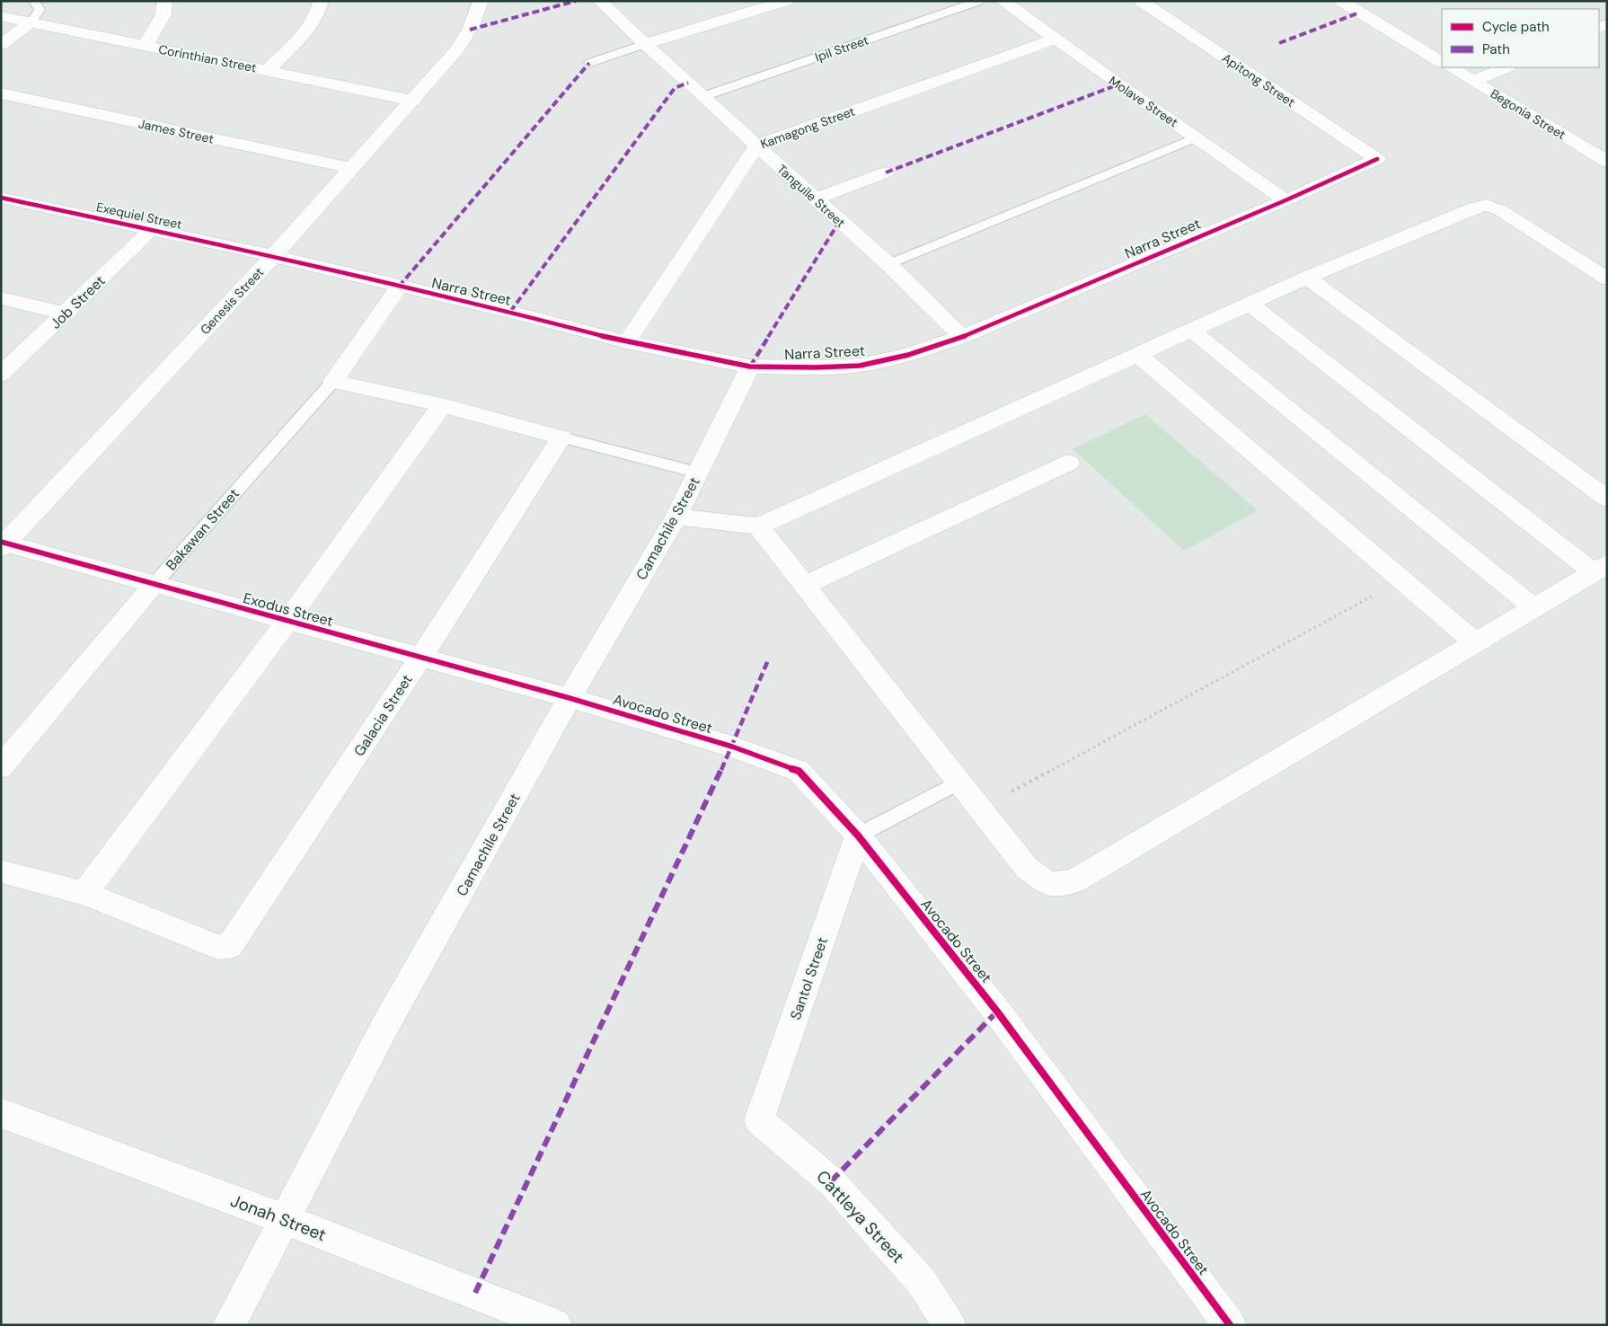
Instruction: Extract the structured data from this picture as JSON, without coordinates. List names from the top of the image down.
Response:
{
  "streets": {
    "street": [
      "Corinthian Street",
      "Apitong Street",
      "Molave Street",
      "Begonia Street",
      "Kamagong Street",
      "James Street",
      "Tanguile Street",
      "Exequiel Street",
      "Narra Street",
      "Genesis Street",
      "Job Street",
      "Camachile Street",
      "Bakawan Street",
      "Exodus Street",
      "Avocado Street",
      "Galacia Street",
      "Santol Street",
      "Cattleya Street",
      "Jonah Street"
    ],
    "lane": ["Ipil Street"]
  },
  "crossings": [
    ["Ipil Street", "Tanguile Street"],
    ["Corinthian Street", "Genesis Street"],
    ["Apitong Street", "Narra Street"],
    ["Molave Street", "Kamagong Street"],
    ["Molave Street", "Narra Street"],
    ["Kamagong Street", "Tanguile Street"],
    ["Kamagong Street", "Narra Street"],
    ["James Street", "Genesis Street"],
    ["Tanguile Street", "Narra Street"],
    ["Exequiel Street", "Narra Street"],
    ["Exequiel Street", "Genesis Street"],
    ["Exequiel Street", "Job Street"],
    ["Narra Street", "Genesis Street"],
    ["Narra Street", "Camachile Street"],
    ["Narra Street", "Bakawan Street"],
    ["Genesis Street", "Exodus Street"],
    ["Camachile Street", "Exodus Street"],
    ["Camachile Street", "Avocado Street"],
    ["Camachile Street", "Jonah Street"],
    ["Bakawan Street", "Exodus Street"],
    ["Exodus Street", "Avocado Street"],
    ["Exodus Street", "Galacia Street"],
    ["Avocado Street", "Santol Street"],
    ["Santol Street", "Cattleya Street"]
  ],
  "legend": ["Cycle path", "Path"]
}
